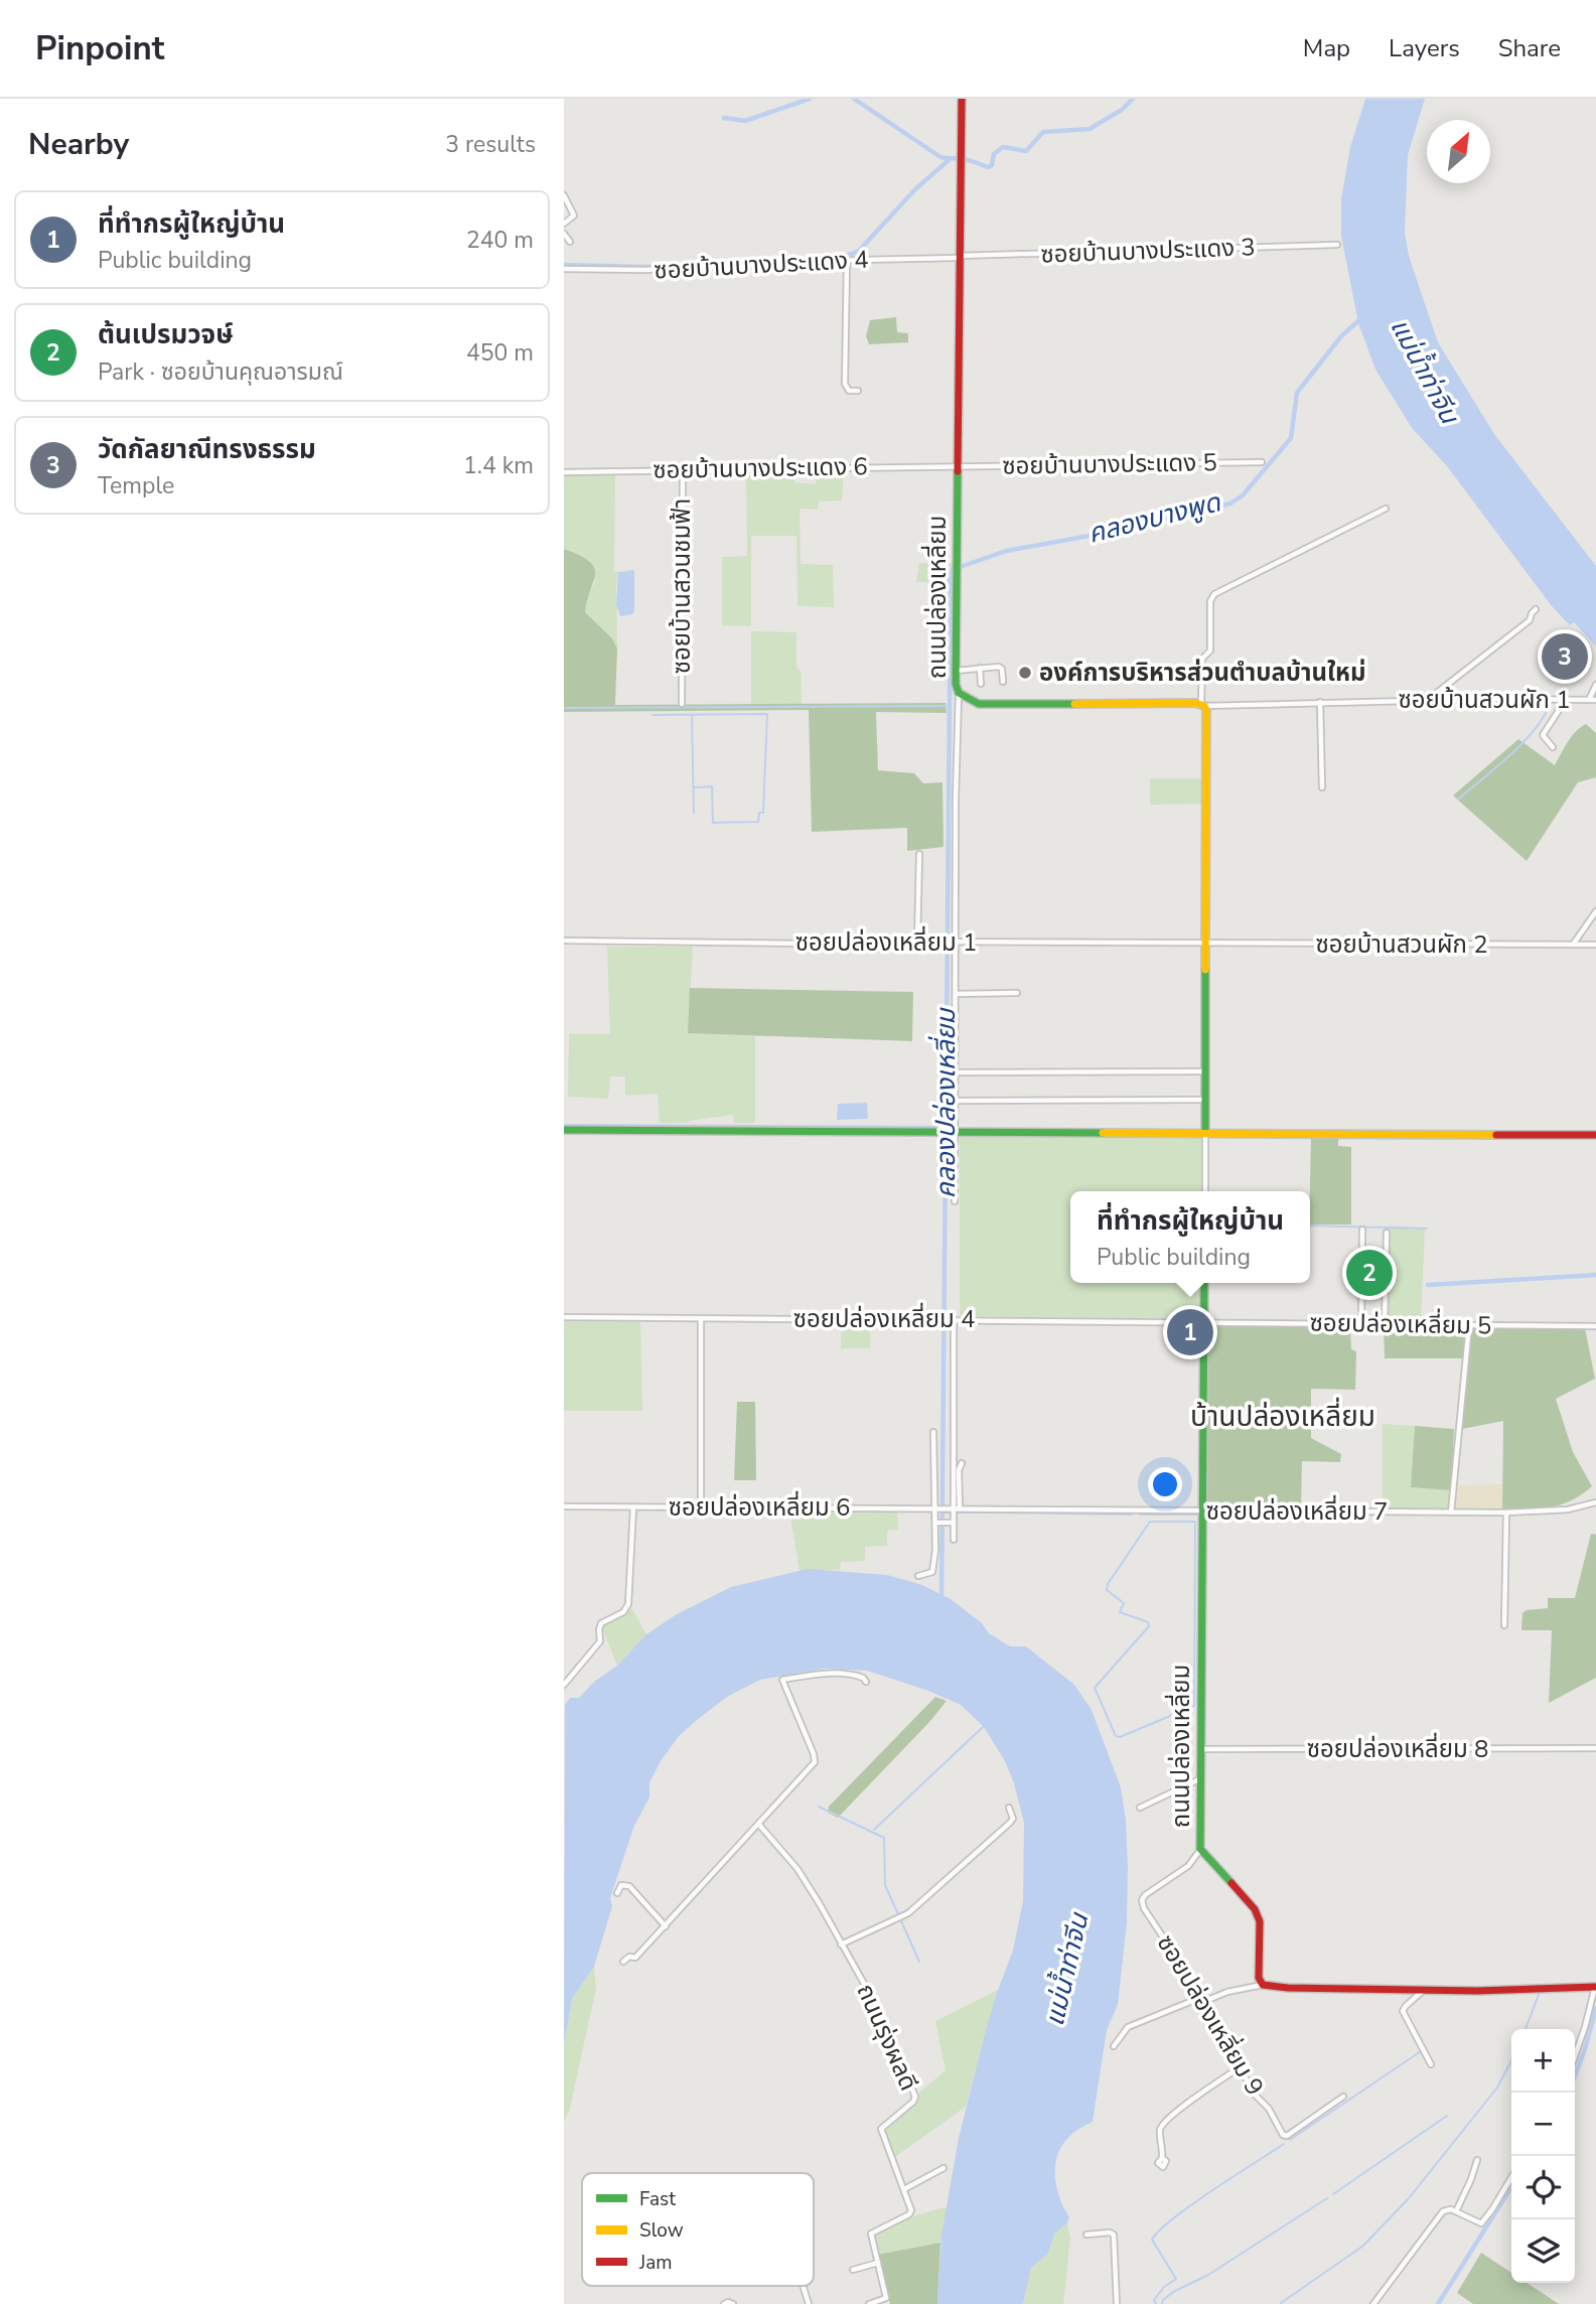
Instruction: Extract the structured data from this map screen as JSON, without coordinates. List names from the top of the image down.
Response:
{
  "streets": {
    "street": [
      "ซอยบ้านบางประแดง 3",
      "ซอยบ้านบางประแดง 4",
      "ซอยบ้านบางประแดง 5",
      "ซอยบ้านบางประแดง 6",
      "ซอยบ้านสวนชมฟ้า",
      "ถนนปล่องเหลี่ยม",
      "ซอยบ้านสวนผัก 1",
      "ซอยปล่องเหลี่ยม 1",
      "ซอยบ้านสวนผัก 2",
      "ซอยปล่องเหลี่ยม 4",
      "ซอยปล่องเหลี่ยม 5",
      "ซอยปล่องเหลี่ยม 6",
      "ซอยปล่องเหลี่ยม 7",
      "ซอยปล่องเหลี่ยม 8",
      "ซอยปล่องเหลี่ยม 9",
      "ถนนรุ่งผลดี"
    ]
  },
  "crossings": [
    ["ซอยบ้านบางประแดง 3", "ซอยบ้านบางประแดง 4"],
    ["ซอยบ้านบางประแดง 3", "ถนนปล่องเหลี่ยม"],
    ["ซอยบ้านบางประแดง 4", "ถนนปล่องเหลี่ยม"],
    ["ซอยบ้านบางประแดง 5", "ซอยบ้านบางประแดง 6"],
    ["ซอยบ้านบางประแดง 5", "ถนนปล่องเหลี่ยม"],
    ["ซอยบ้านบางประแดง 6", "ซอยบ้านสวนชมฟ้า"],
    ["ซอยบ้านบางประแดง 6", "ถนนปล่องเหลี่ยม"],
    ["ถนนปล่องเหลี่ยม", "ซอยบ้านสวนผัก 1"],
    ["ถนนปล่องเหลี่ยม", "ซอยปล่องเหลี่ยม 4"],
    ["ถนนปล่องเหลี่ยม", "ซอยปล่องเหลี่ยม 5"],
    ["ถนนปล่องเหลี่ยม", "ซอยปล่องเหลี่ยม 7"],
    ["ถนนปล่องเหลี่ยม", "ซอยปล่องเหลี่ยม 8"],
    ["ถนนปล่องเหลี่ยม", "ซอยปล่องเหลี่ยม 9"],
    ["ซอยปล่องเหลี่ยม 1", "ซอยบ้านสวนผัก 2"],
    ["ซอยปล่องเหลี่ยม 4", "ซอยปล่องเหลี่ยม 5"],
    ["ซอยปล่องเหลี่ยม 6", "ซอยปล่องเหลี่ยม 7"]
  ],
  "districts": ["บ้านปล่องเหลี่ยม"],
  "water": ["แม่น้ำท่าจีน", "คลองบางพูด", "คลองปล่องเหลี่ยม"],
  "places": ["องค์การบริหารส่วนตำบลบ้านใหม่"],
  "legend": ["Fast", "Slow", "Jam"],
  "north": "top right",
  "page": {
    "header": "Pinpoint",
    "nav": ["Map", "Layers", "Share"],
    "heading": ["Nearby", "3 results"],
    "list": [
      {
        "mark": "1",
        "name": "ที่ทำกรผู้ใหญ่บ้าน",
        "note": "Public building",
        "value": "240 m"
      },
      {
        "mark": "2",
        "name": "ต้นเปรมวจษ์",
        "note": "Park · ซอยบ้านคุณอารมณ์",
        "value": "450 m"
      },
      {
        "mark": "3",
        "name": "วัดกัลยาณีทรงธรรม",
        "note": "Temple",
        "value": "1.4 km"
      }
    ],
    "pins": ["3", "2", "1"],
    "popup": ["ที่ทำกรผู้ใหญ่บ้าน", "Public building"],
    "map_buttons": ["+", "−"]
  }
}
